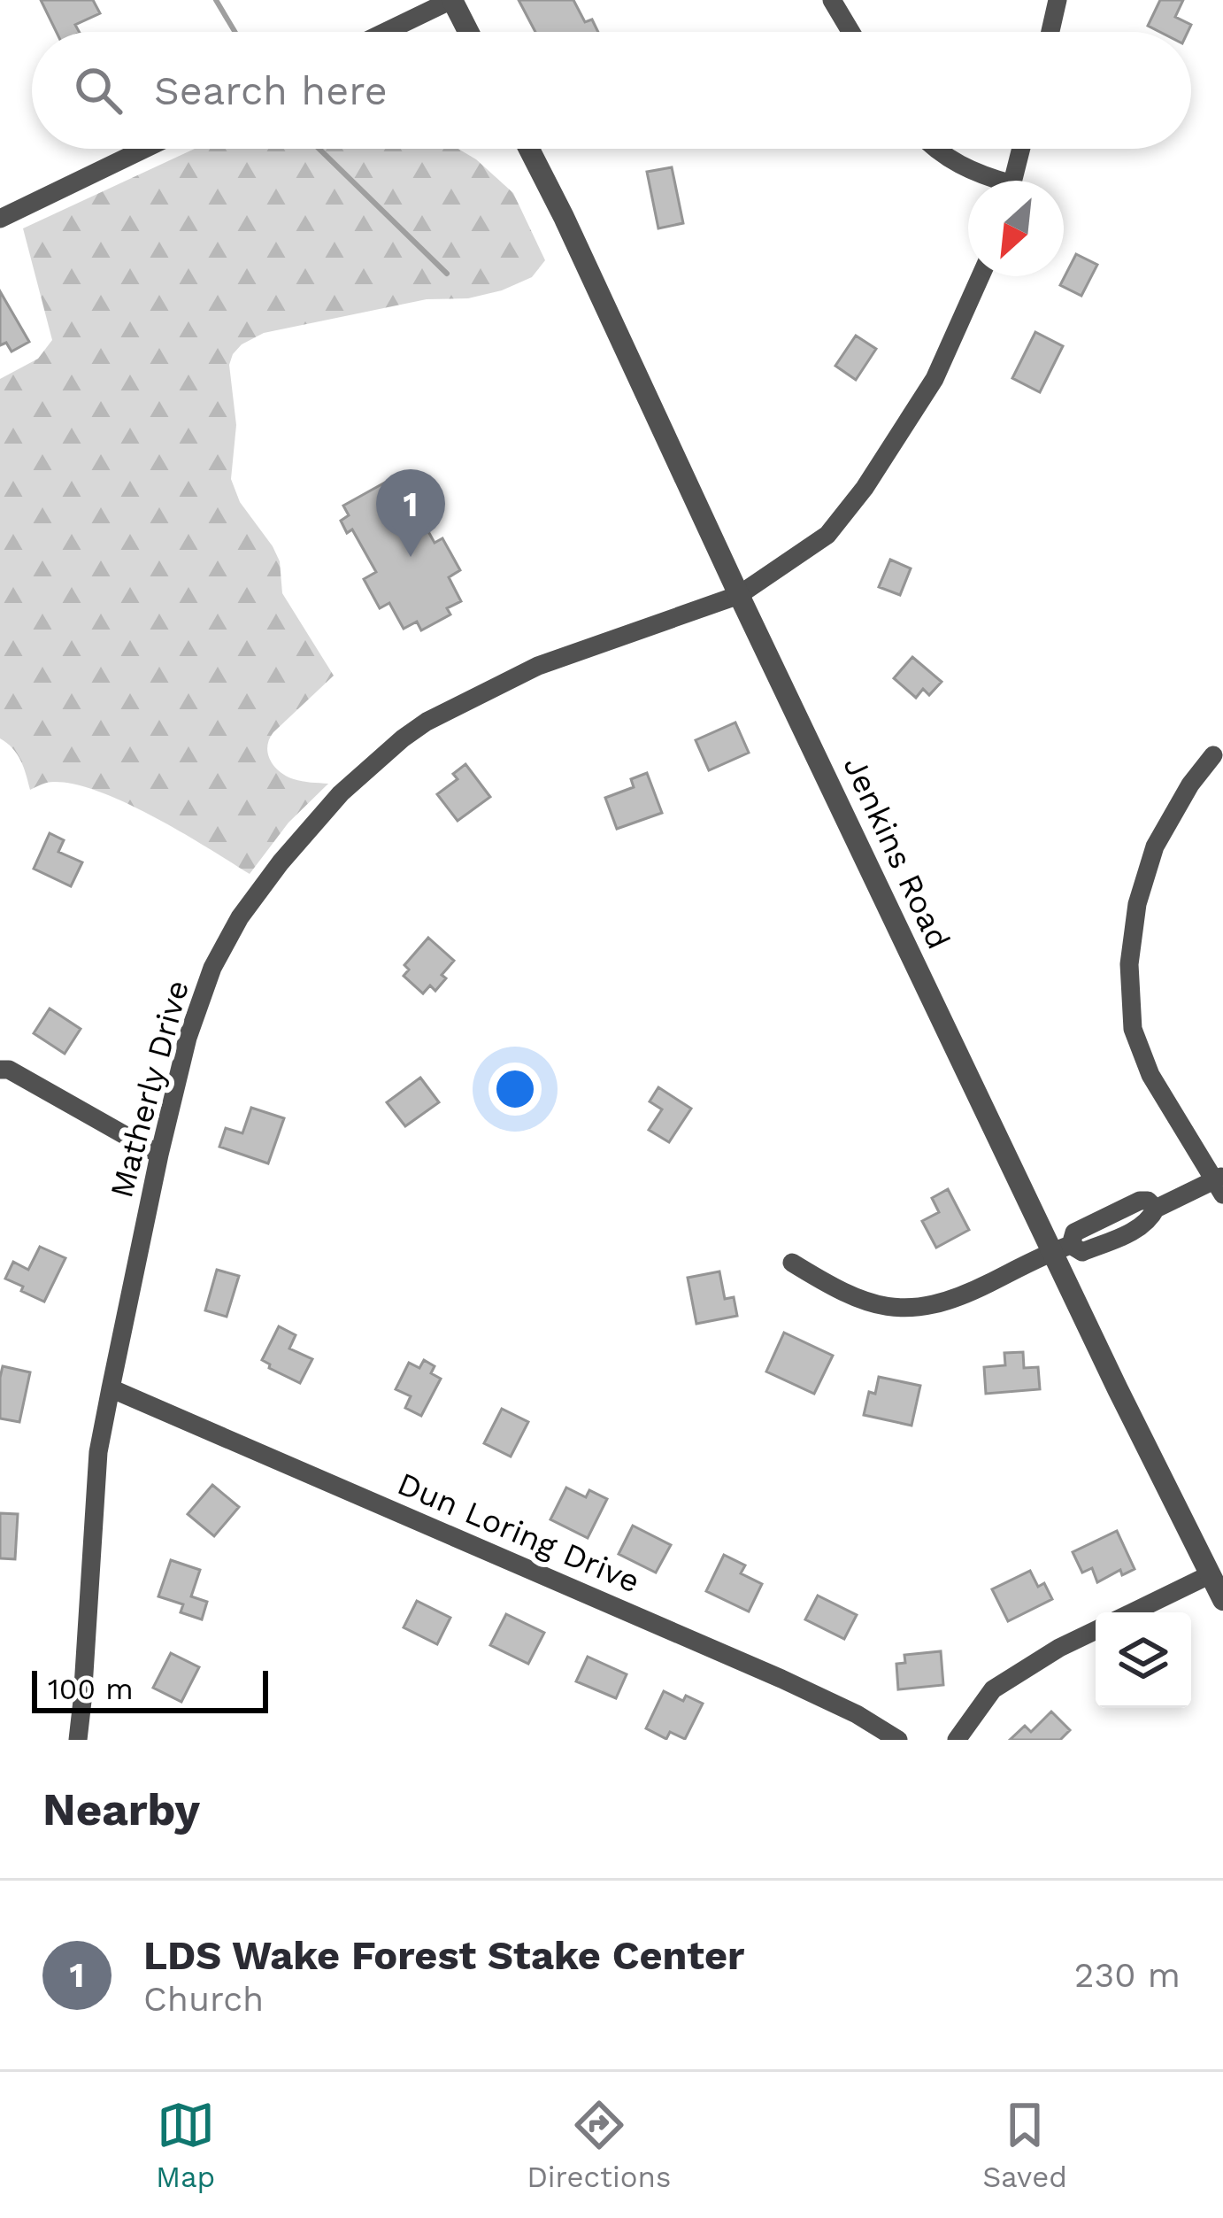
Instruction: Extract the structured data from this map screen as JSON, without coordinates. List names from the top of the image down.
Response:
{
  "streets": {
    "street": ["Jenkins Road", "Matherly Drive", "Dun Loring Drive"]
  },
  "crossings": [
    ["Jenkins Road", "Matherly Drive"],
    ["Matherly Drive", "Dun Loring Drive"]
  ],
  "scale_bar": "100 m",
  "north": "bottom left",
  "page": {
    "search": "Search here",
    "pins": "1",
    "scale": "100 m",
    "heading": "Nearby",
    "list": [
      {
        "mark": "1",
        "name": "LDS Wake Forest Stake Center",
        "note": "Church",
        "value": "230 m"
      }
    ],
    "nav": ["Map", "Directions", "Saved"]
  }
}
